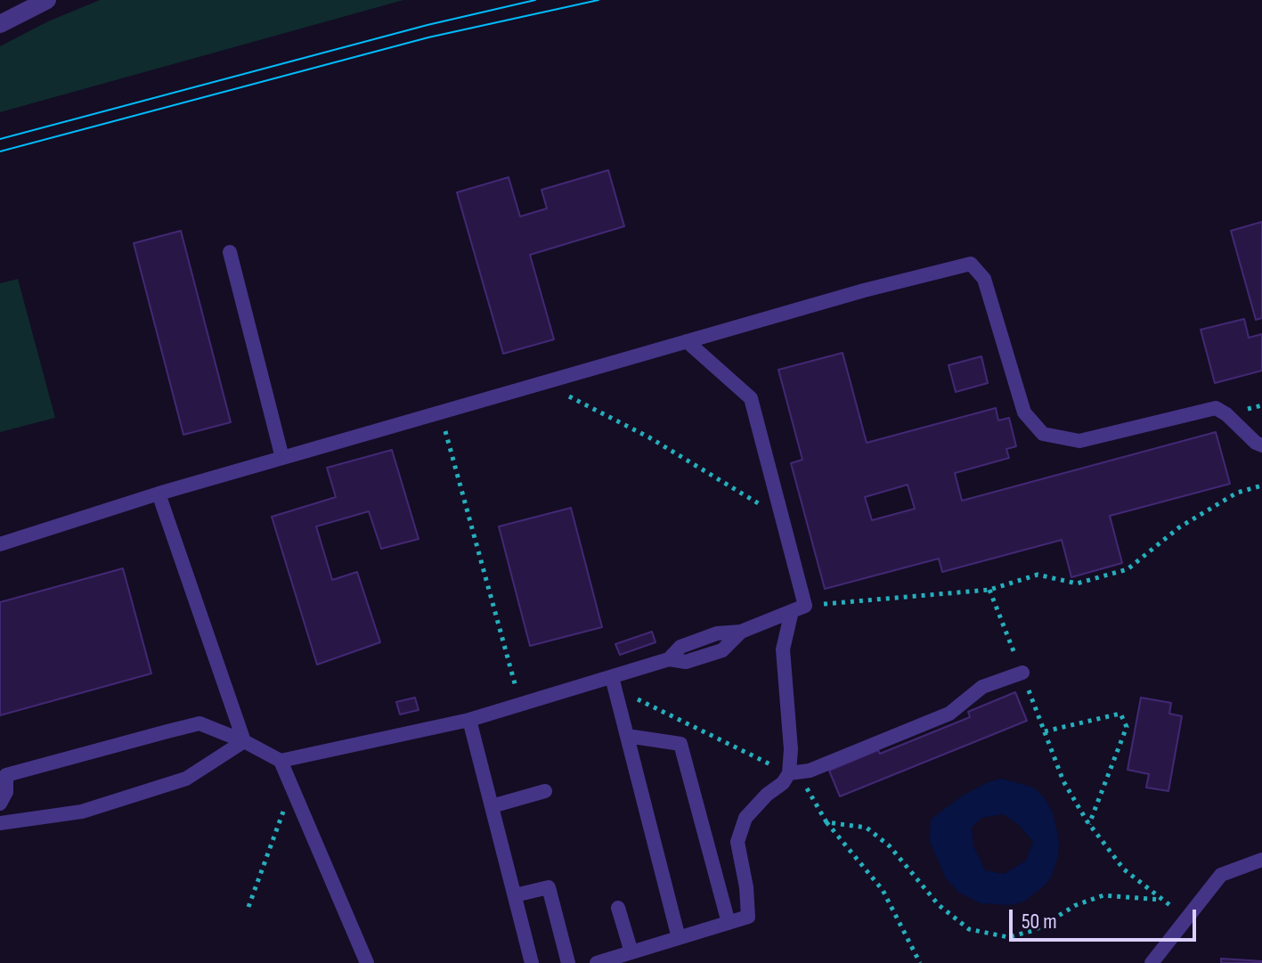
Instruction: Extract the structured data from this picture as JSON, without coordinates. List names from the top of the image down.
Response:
{
  "scale_bar": "50 m"
}
